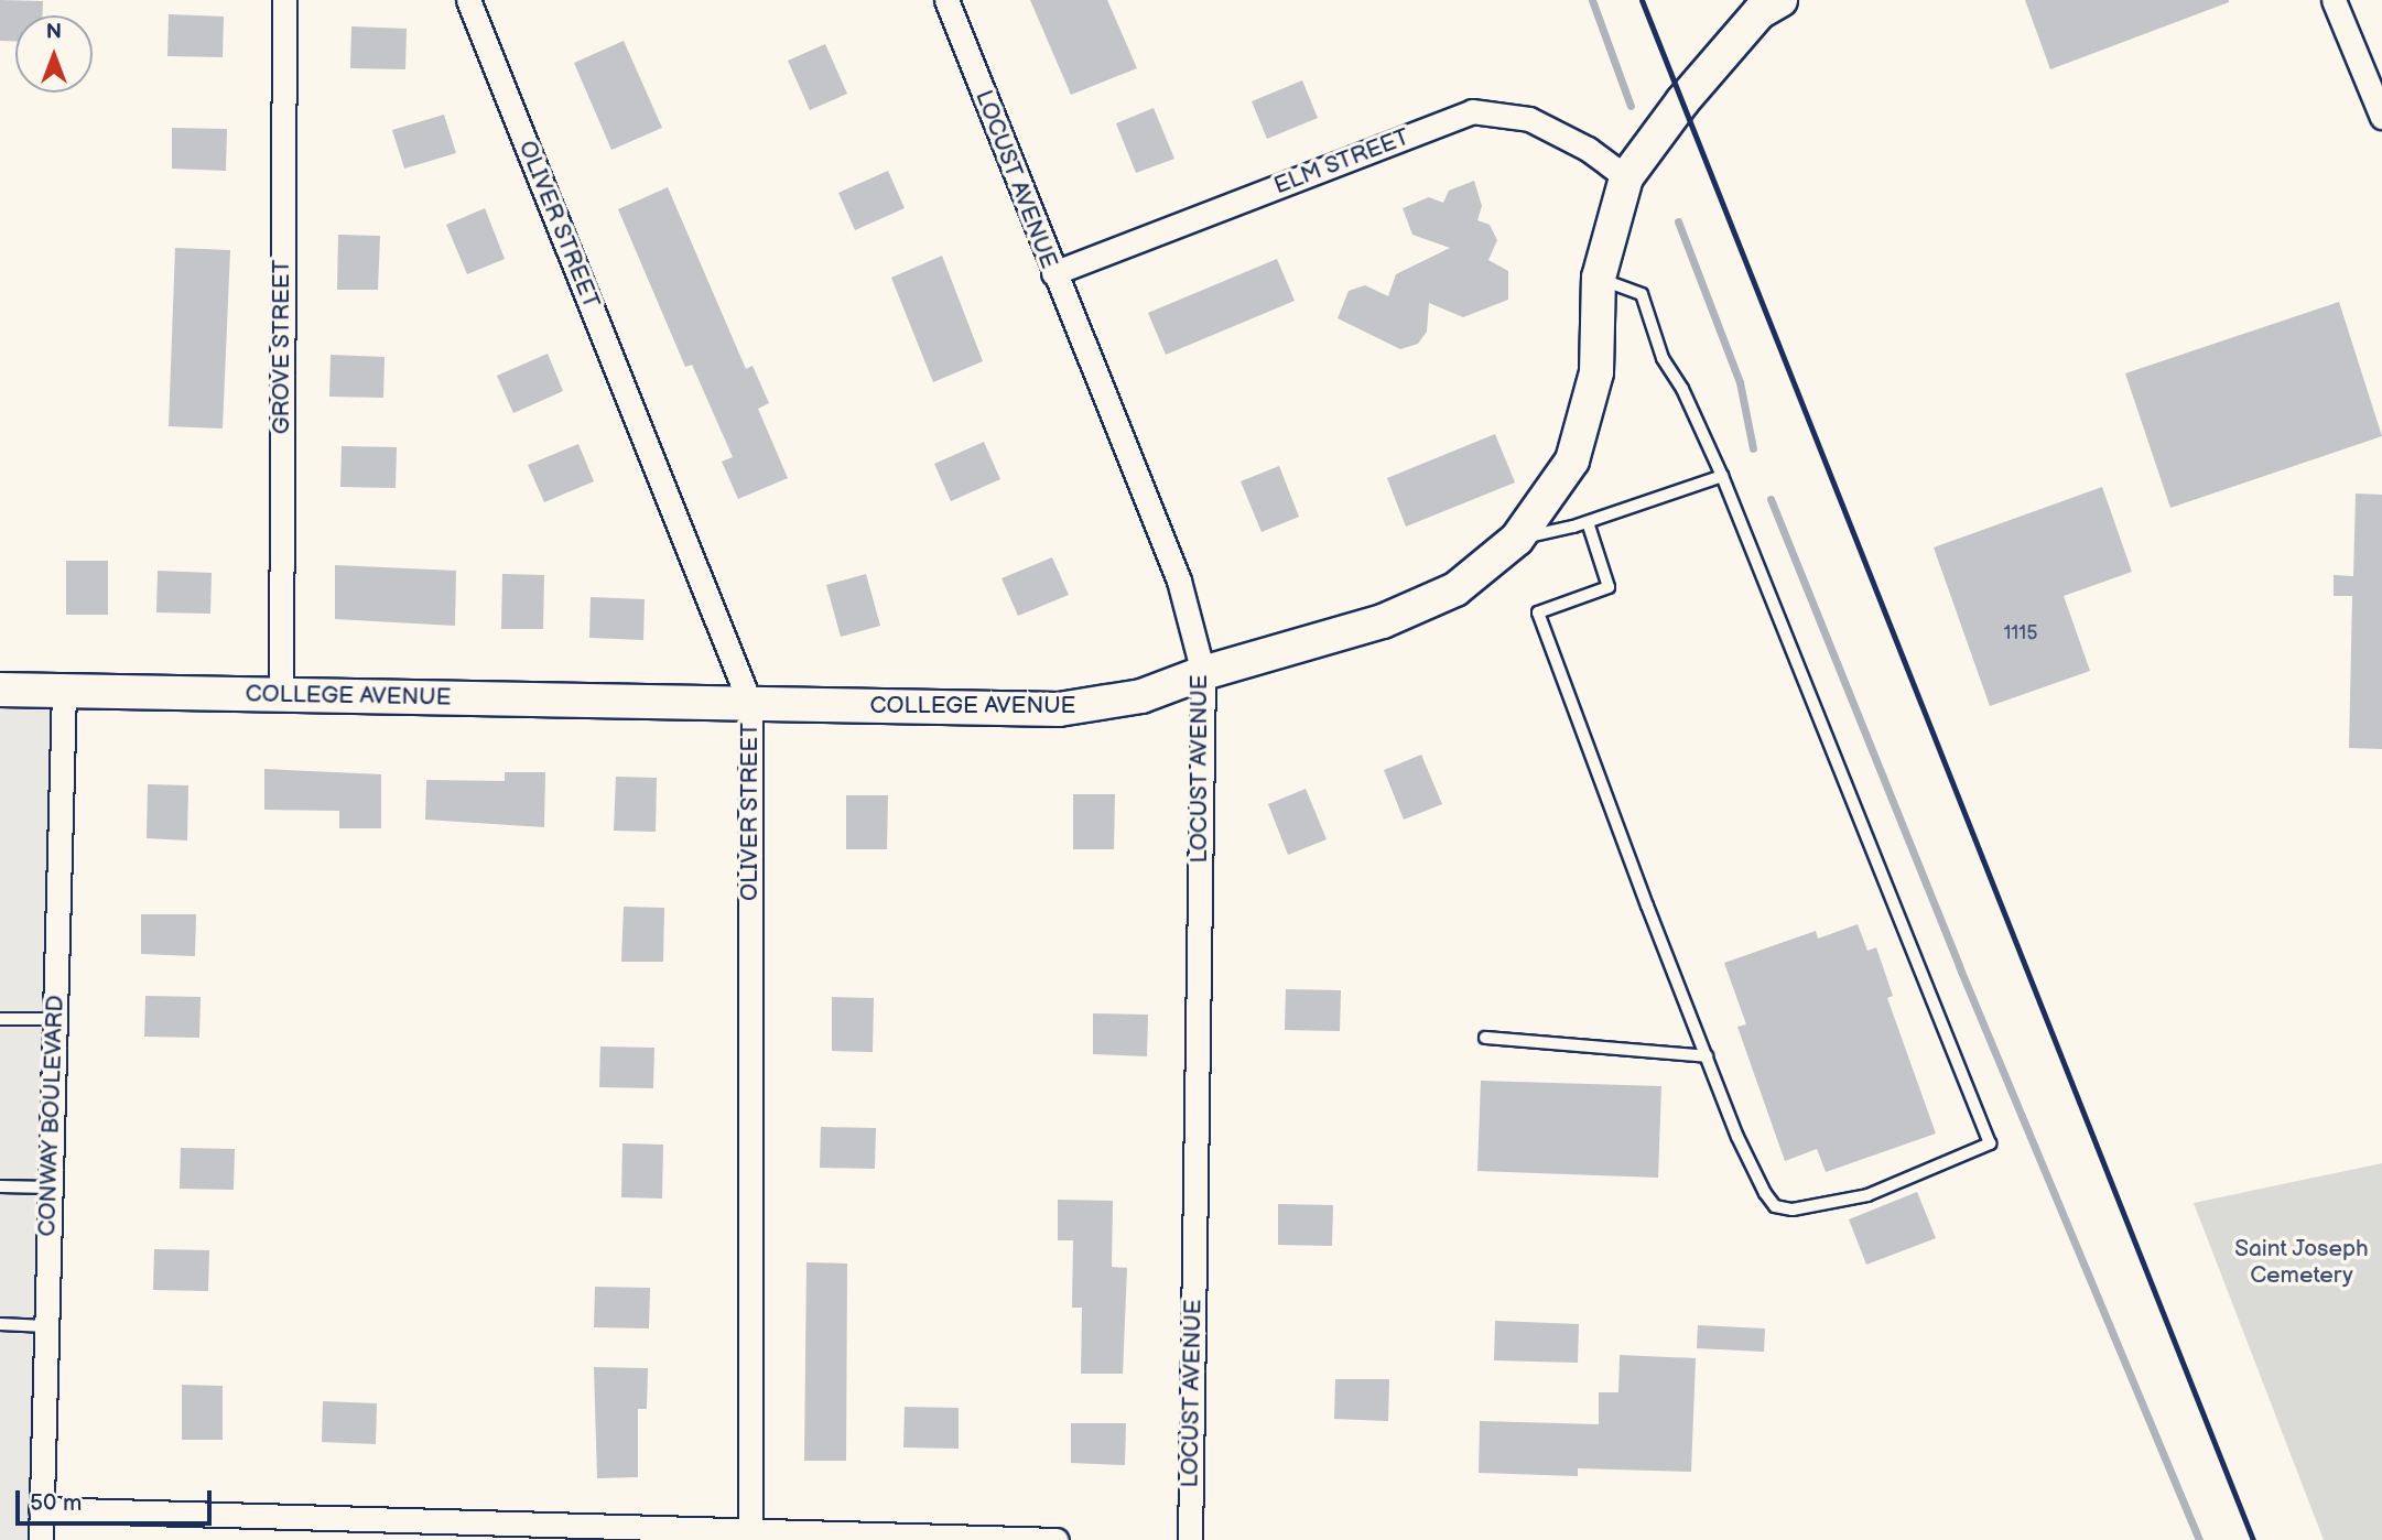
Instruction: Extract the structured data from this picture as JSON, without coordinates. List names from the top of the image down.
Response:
{
  "streets": {
    "street": [
      "ELM STREET",
      "LOCUST AVENUE",
      "OLIVER STREET",
      "GROVE STREET",
      "COLLEGE AVENUE",
      "CONWAY BOULEVARD"
    ]
  },
  "crossings": [
    ["ELM STREET", "LOCUST AVENUE"],
    ["ELM STREET", "COLLEGE AVENUE"],
    ["LOCUST AVENUE", "COLLEGE AVENUE"],
    ["OLIVER STREET", "COLLEGE AVENUE"],
    ["GROVE STREET", "COLLEGE AVENUE"],
    ["COLLEGE AVENUE", "CONWAY BOULEVARD"]
  ],
  "parks": ["Saint Joseph Cemetery"],
  "house_numbers": ["1115"],
  "scale_bar": "50 m",
  "north": "top"
}
